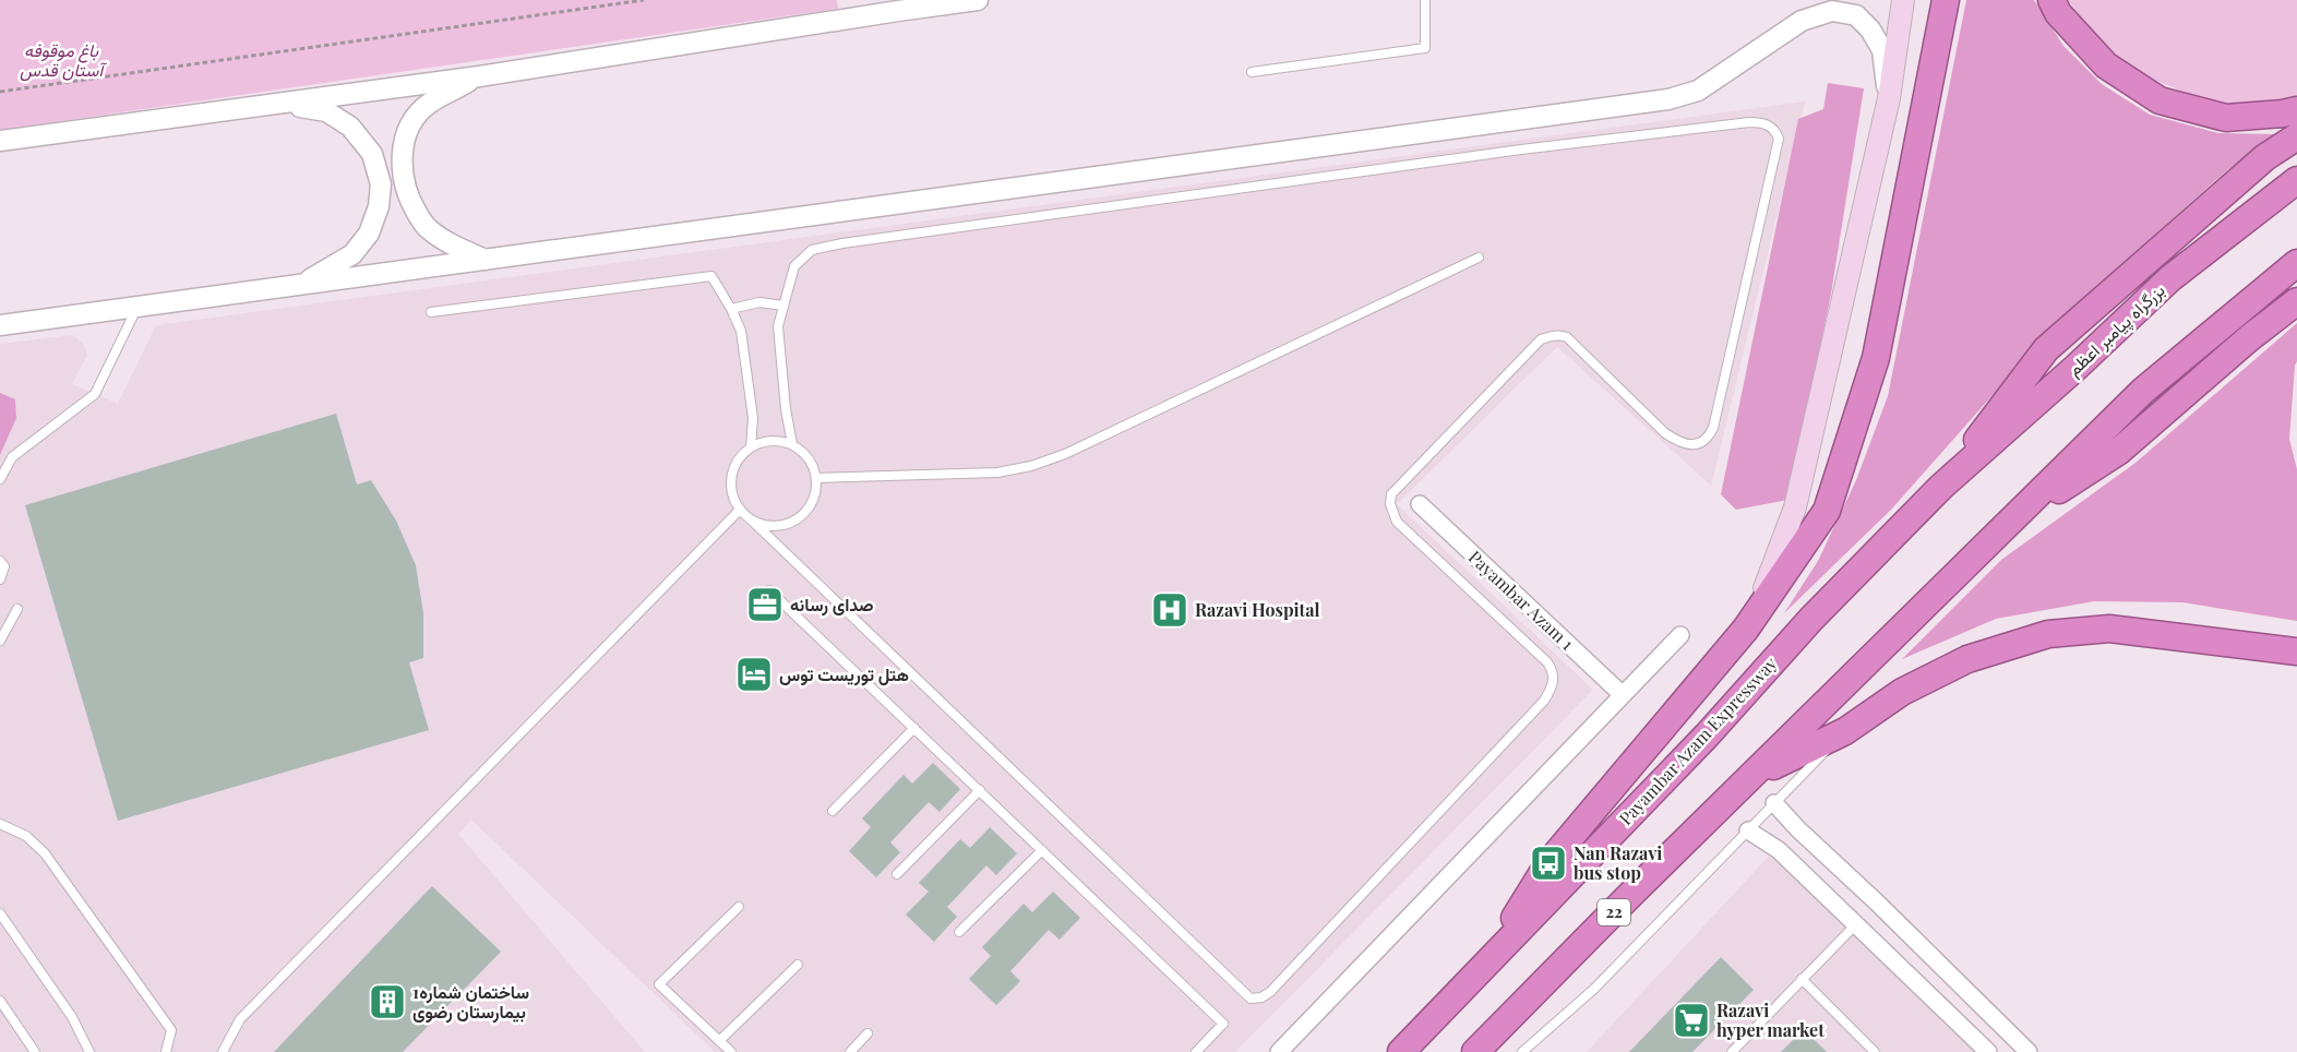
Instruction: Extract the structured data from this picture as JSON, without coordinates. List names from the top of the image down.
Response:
{
  "streets": {
    "highway": ["بزرگراه پیامبر اعظم", "Payambar Azam Expressway", "22"],
    "street": ["Payambar Azam 1"]
  },
  "crossings": [
    ["بزرگراه پیامبر اعظم", "Payambar Azam Expressway"]
  ],
  "parks": ["باغ موقوفه آستان قدس"],
  "places": {
    "office": ["صدای رسانه"],
    "hospital": ["Razavi Hospital"],
    "hotel": ["هتل توریست توس"],
    "bus stop": ["Nan Razavi bus stop"],
    "building": ["ساختمان شماره1 بیمارستان رضوی"],
    "supermarket": ["Razavi hyper market"]
  }
}
